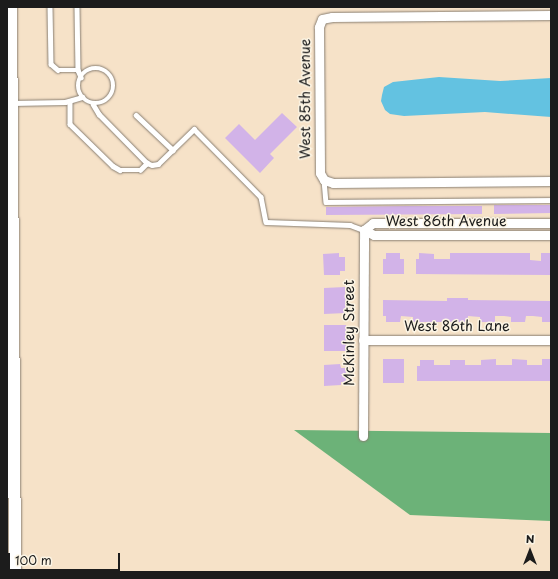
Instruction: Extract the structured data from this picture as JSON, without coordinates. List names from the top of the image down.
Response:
{
  "streets": {
    "street": [
      "West 85th Avenue",
      "West 86th Avenue",
      "West 86th Lane",
      "McKinley Street"
    ]
  },
  "crossings": [
    ["West 86th Avenue", "McKinley Street"],
    ["West 86th Lane", "McKinley Street"]
  ],
  "scale_bar": "100 m",
  "north": "top"
}
